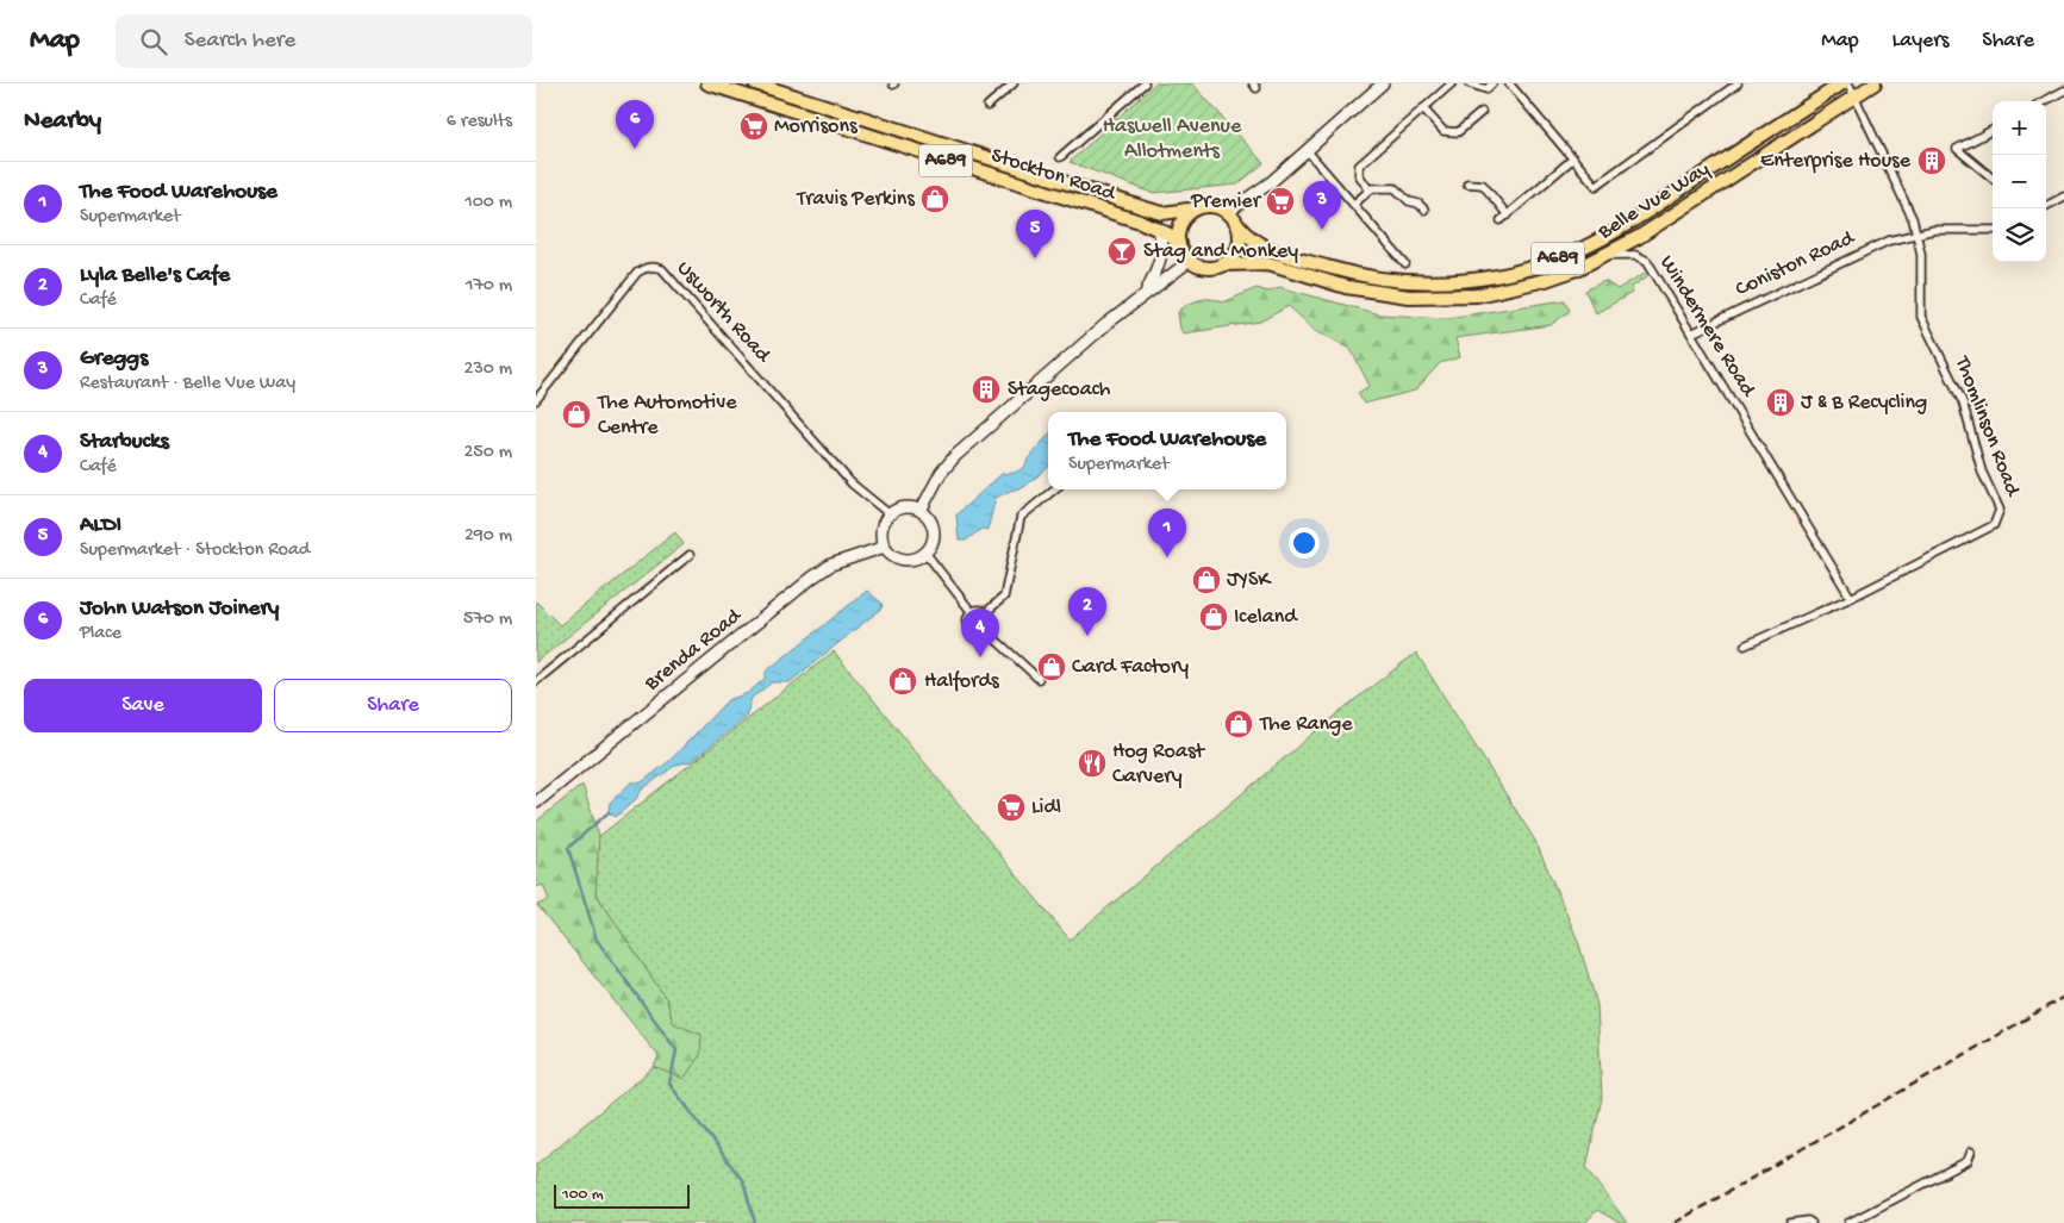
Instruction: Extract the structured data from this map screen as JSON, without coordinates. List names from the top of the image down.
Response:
{
  "streets": {
    "highway": ["A689", "Stockton Road", "Belle Vue Way"],
    "main road": ["Brenda Road"],
    "street": [
      "Coniston Road",
      "Usworth Road",
      "Windermere Road",
      "Thomlinson Road"
    ]
  },
  "crossings": [
    ["A689", "Stockton Road"],
    ["A689", "Belle Vue Way"],
    ["Stockton Road", "Belle Vue Way"],
    ["Belle Vue Way", "Windermere Road"],
    ["Belle Vue Way", "Thomlinson Road"],
    ["Coniston Road", "Windermere Road"],
    ["Coniston Road", "Thomlinson Road"],
    ["Usworth Road", "Brenda Road"],
    ["Windermere Road", "Thomlinson Road"]
  ],
  "parks": ["Haswell Avenue Allotments"],
  "places": {
    "supermarket": ["Morrisons", "Premier", "Lidl"],
    "building": ["Enterprise House", "Stagecoach", "J & B Recycling"],
    "shop": [
      "Travis Perkins",
      "The Automotive Centre",
      "JYSK",
      "Iceland",
      "Card Factory",
      "Halfords",
      "The Range"
    ],
    "bar": ["Stag and Monkey"],
    "restaurant": ["Hog Roast Carvery"]
  },
  "scale_bar": "100 m",
  "page": {
    "header": "Map",
    "search": "Search here",
    "nav": ["Map", "Layers", "Share"],
    "heading": ["Nearby", "6 results"],
    "pins": [
      "6",
      "3",
      "5",
      "1",
      "2",
      "4"
    ],
    "map_buttons": ["+", "−"],
    "list": [
      {
        "mark": "1",
        "name": "The Food Warehouse",
        "note": "Supermarket",
        "value": "100 m"
      },
      {
        "mark": "2",
        "name": "Lyla Belle's Cafe",
        "note": "Café",
        "value": "170 m"
      },
      {
        "mark": "3",
        "name": "Greggs",
        "note": "Restaurant · Belle Vue Way",
        "value": "230 m"
      },
      {
        "mark": "4",
        "name": "Starbucks",
        "note": "Café",
        "value": "250 m"
      },
      {
        "mark": "5",
        "name": "ALDI",
        "note": "Supermarket · Stockton Road",
        "value": "290 m"
      },
      {
        "mark": "6",
        "name": "John Watson Joinery",
        "note": "Place",
        "value": "570 m"
      }
    ],
    "popup": ["The Food Warehouse", "Supermarket"],
    "buttons": ["Save", "Share"],
    "scale": "100 m"
  }
}
